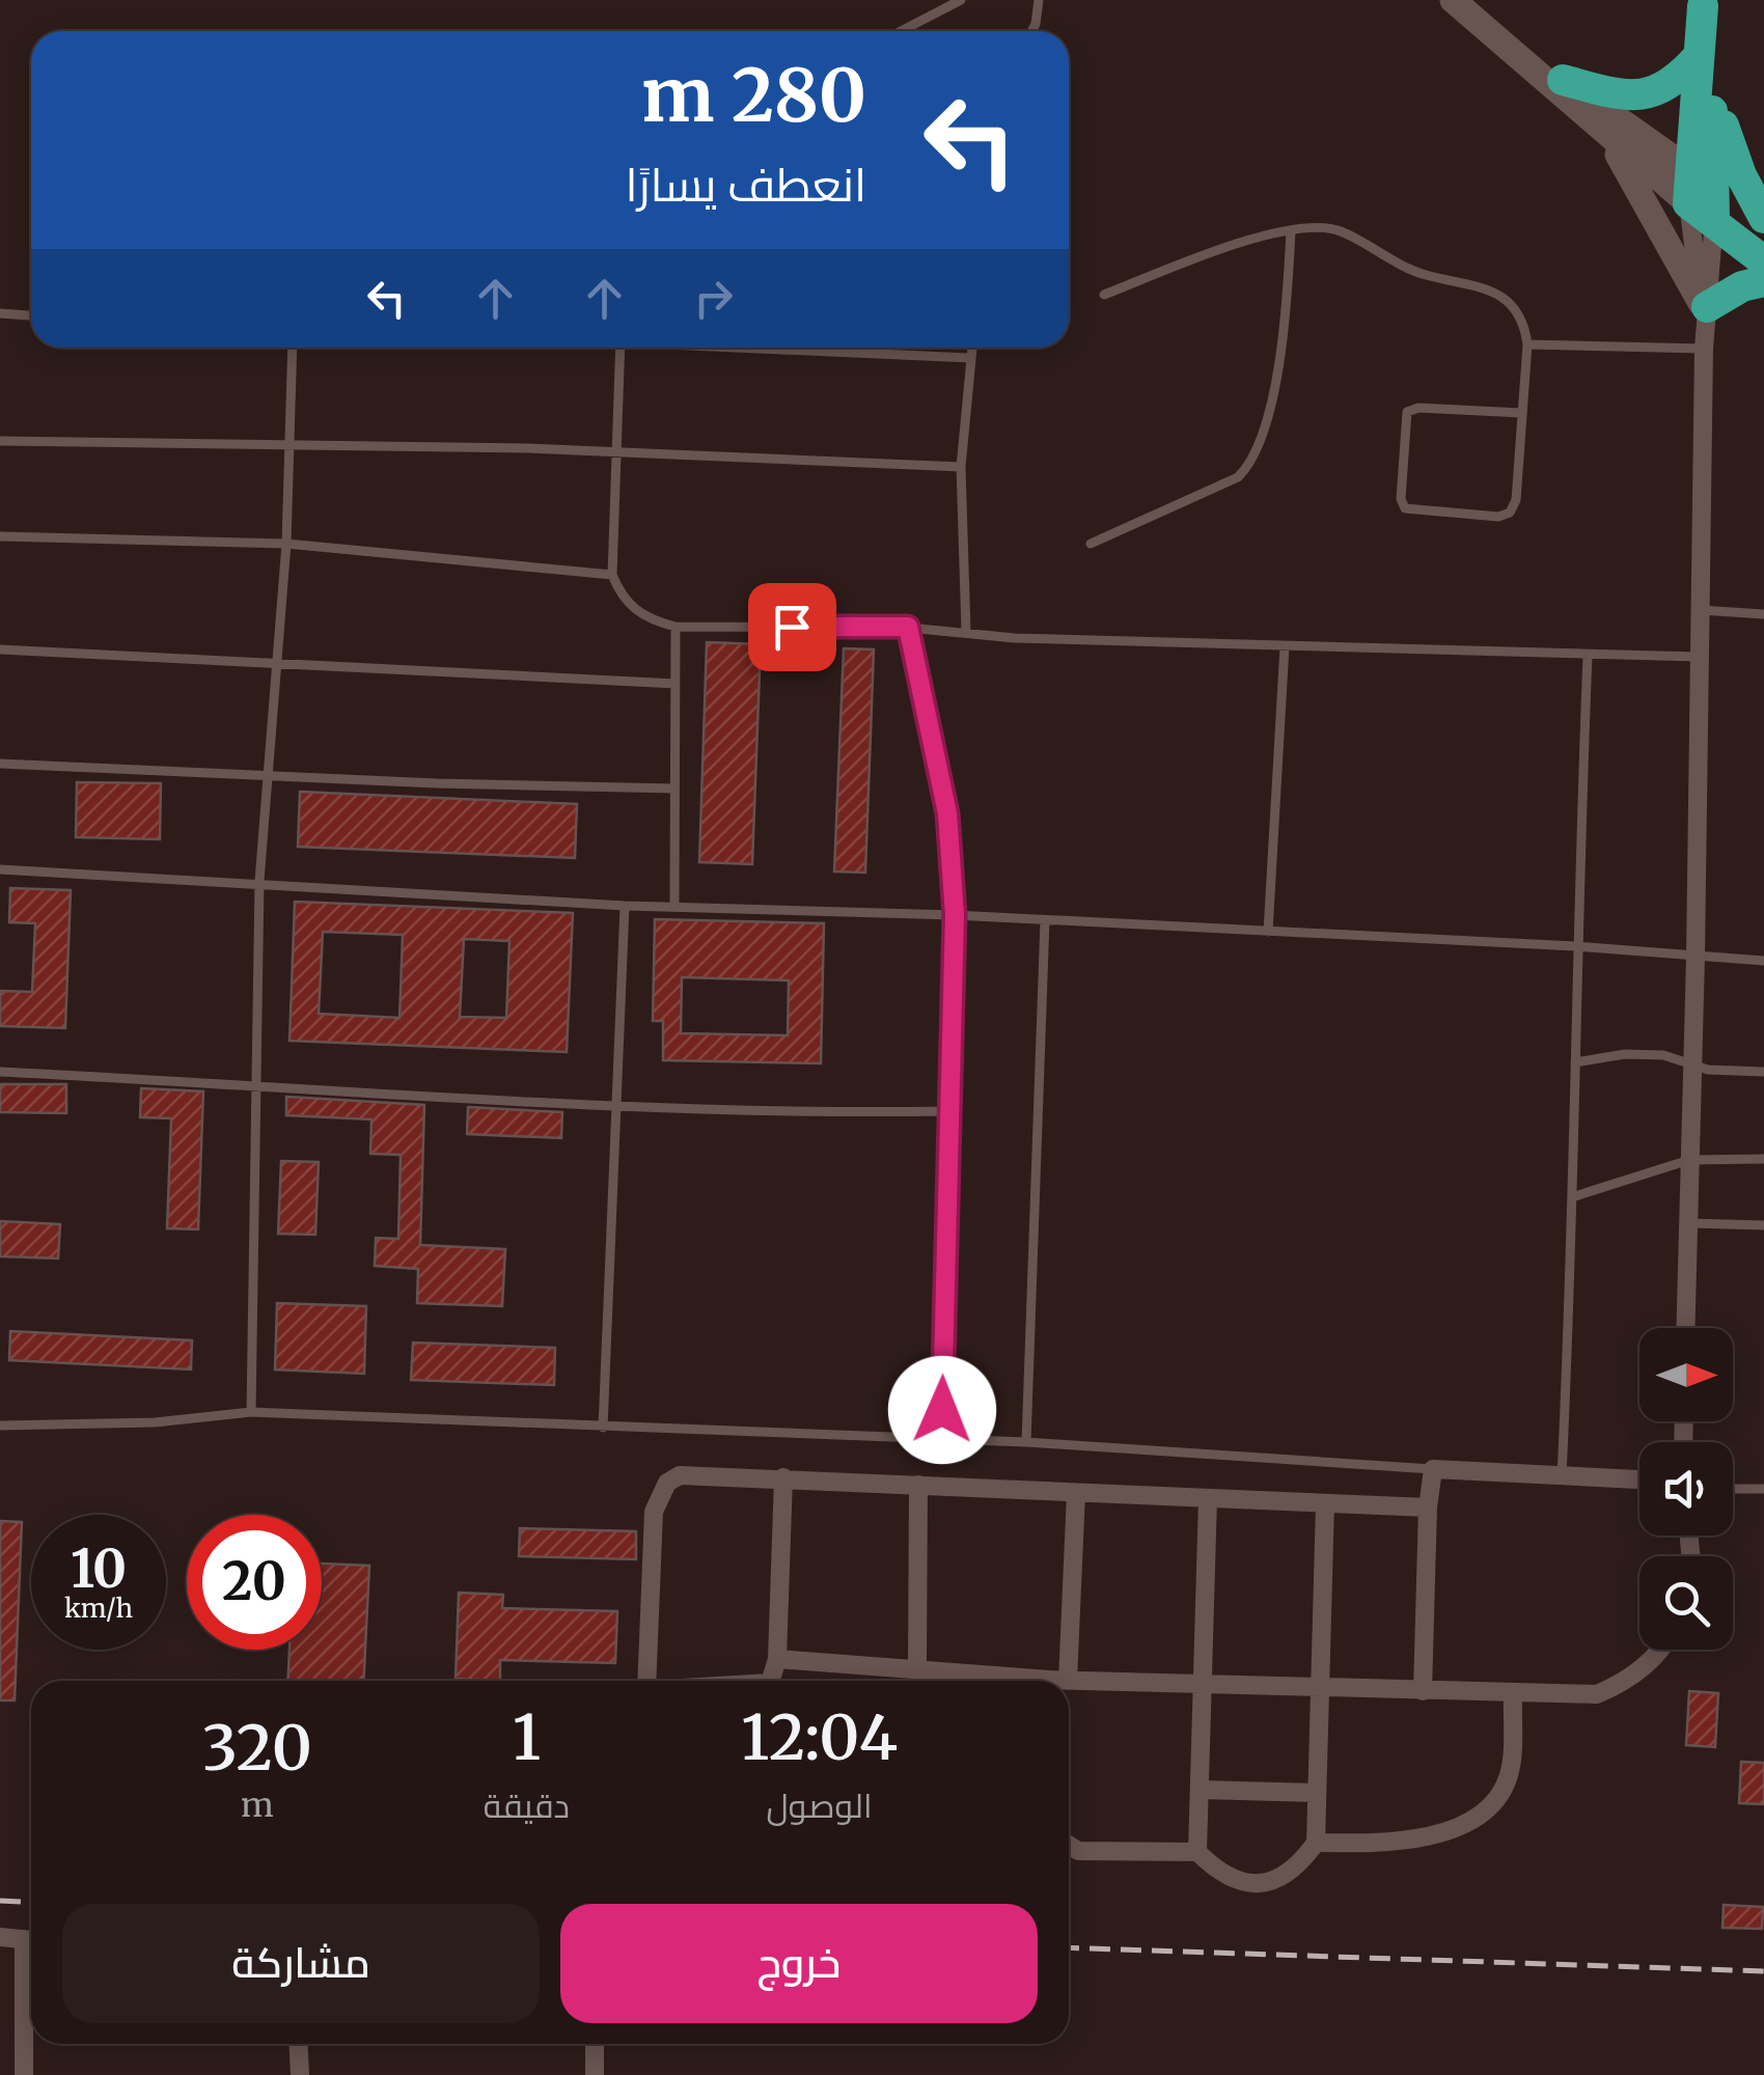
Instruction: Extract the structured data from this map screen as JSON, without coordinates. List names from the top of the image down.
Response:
{
  "north": "right",
  "page": {
    "turn": ["280 m", "انعطف يسارًا"],
    "speed": "10 km/h",
    "limit": "20",
    "eta": [
      "12:04",
      "الوصول",
      "1",
      "دقيقة",
      "320",
      "m"
    ],
    "buttons": ["خروج", "مشاركة"]
  }
}
